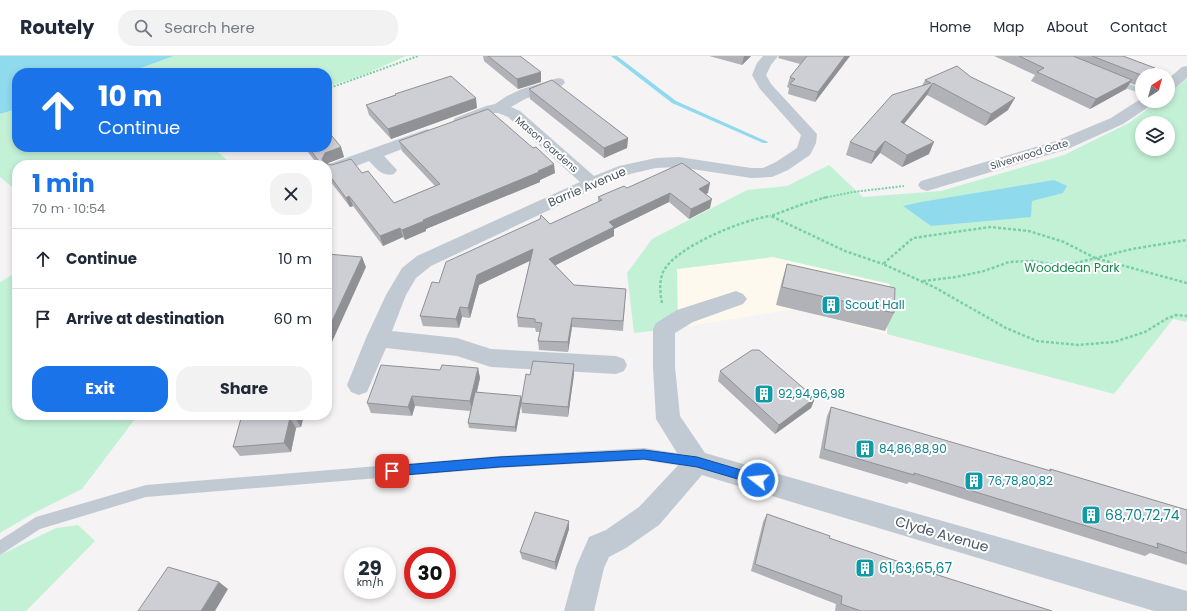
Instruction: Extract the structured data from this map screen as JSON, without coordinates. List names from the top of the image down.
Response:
{
  "streets": {
    "street": [
      "Mason Gardens",
      "Silverwood Gate",
      "Barrie Avenue",
      "Clyde Avenue"
    ]
  },
  "crossings": [
    ["Mason Gardens", "Barrie Avenue"]
  ],
  "parks": ["Wooddean Park"],
  "places": {
    "building": [
      "Scout Hall",
      "92,94,96,98",
      "84,86,88,90",
      "76,78,80,82",
      "68,70,72,74",
      "61,63,65,67"
    ]
  },
  "north": "top right",
  "page": {
    "header": "Routely",
    "search": "Search here",
    "nav": [
      "Home",
      "Map",
      "About",
      "Contact"
    ],
    "turn": ["10 m", "Continue"],
    "heading": ["1 min", "70 m · 10:54"],
    "list": [
      {
        "name": "Continue",
        "value": "10 m"
      },
      {
        "name": "Arrive at destination",
        "value": "60 m"
      }
    ],
    "buttons": ["Exit", "Share"],
    "speed": "29 km/h",
    "limit": "30"
  }
}
